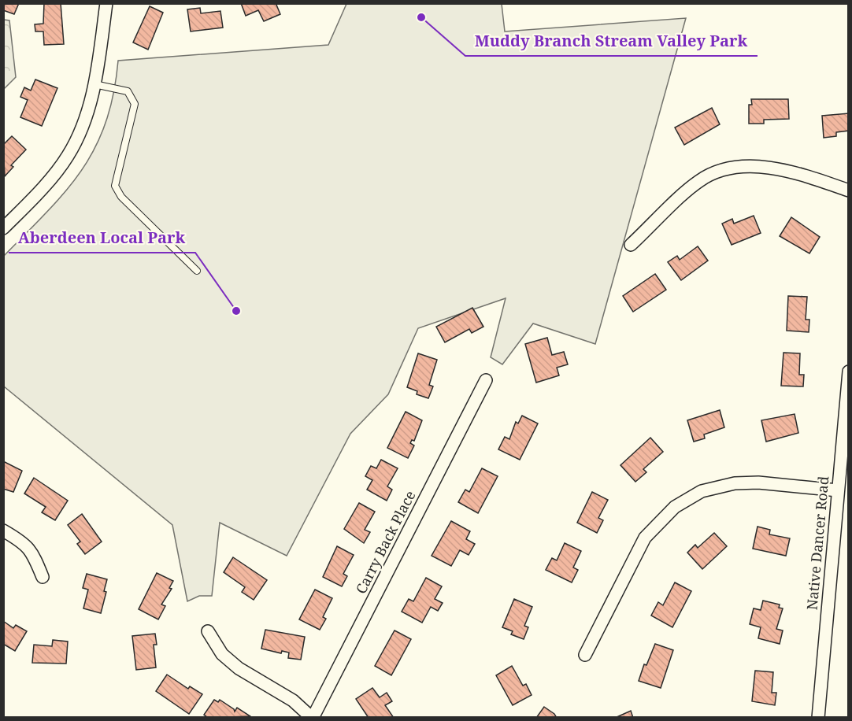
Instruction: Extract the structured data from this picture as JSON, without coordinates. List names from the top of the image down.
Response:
{
  "streets": {
    "street": ["Carry Back Place", "Native Dancer Road"]
  },
  "places": ["Muddy Branch Stream Valley Park", "Aberdeen Local Park"]
}
